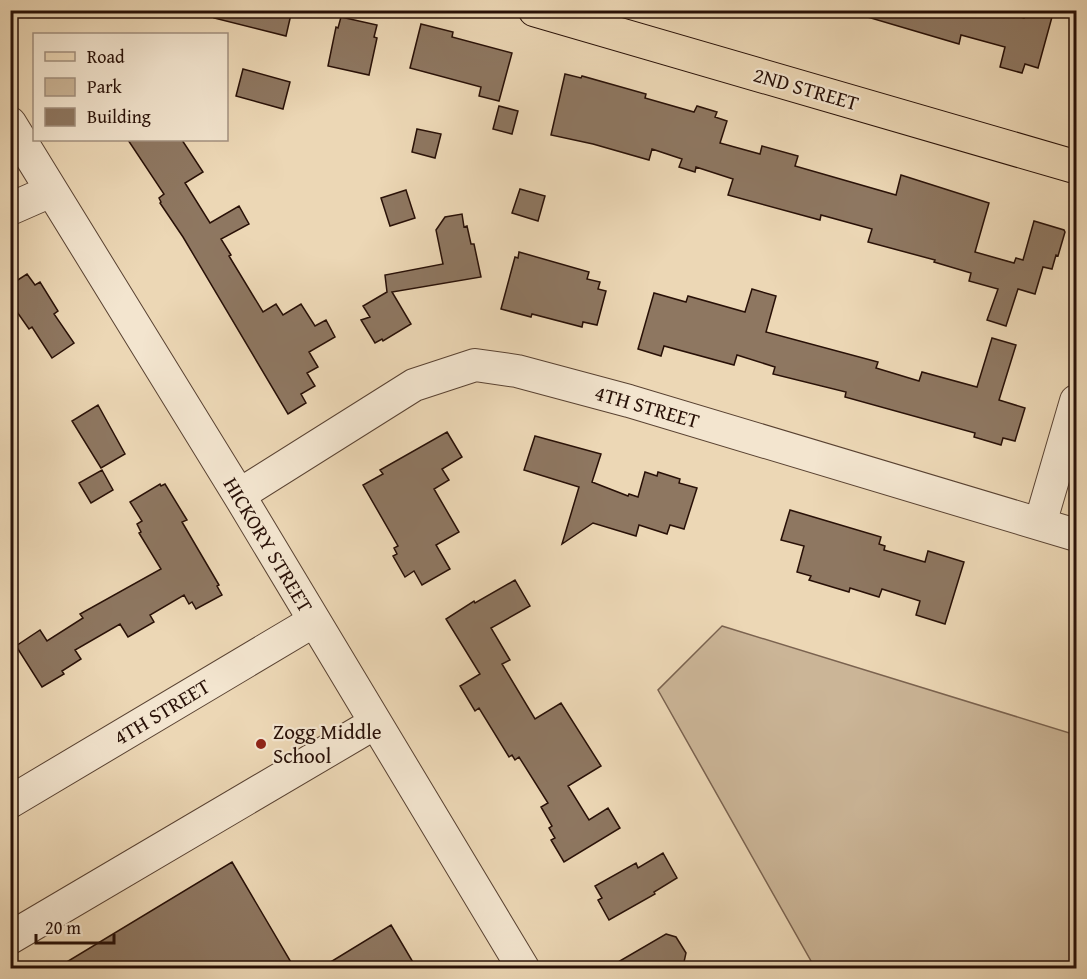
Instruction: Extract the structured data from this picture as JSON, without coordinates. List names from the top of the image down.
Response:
{
  "streets": {
    "main road": ["2ND STREET"],
    "street": ["4TH STREET", "HICKORY STREET"]
  },
  "crossings": [
    ["4TH STREET", "HICKORY STREET"]
  ],
  "places": ["Zogg Middle School"],
  "legend": ["Road", "Park", "Building"],
  "scale_bar": "20 m"
}
